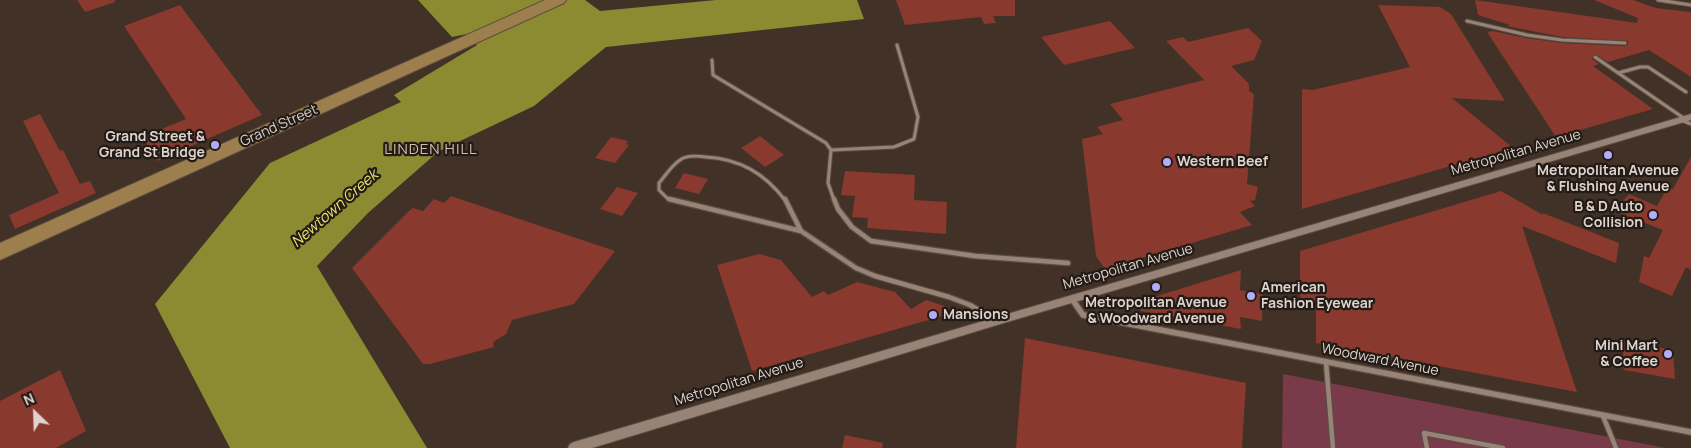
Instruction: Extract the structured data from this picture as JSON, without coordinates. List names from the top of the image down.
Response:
{
  "streets": {
    "main road": ["Grand Street", "Metropolitan Avenue"],
    "street": ["Woodward Avenue"]
  },
  "crossings": [
    ["Metropolitan Avenue", "Woodward Avenue"]
  ],
  "districts": ["LINDEN HILL"],
  "water": ["Newtown Creek"],
  "places": [
    "Grand Street & Grand St Bridge",
    "Metropolitan Avenue & Flushing Avenue",
    "Western Beef",
    "B & D Auto Collision",
    "Metropolitan Avenue & Woodward Avenue",
    "American Fashion Eyewear",
    "Mansions",
    "Mini Mart & Coffee"
  ],
  "north": "top left"
}
